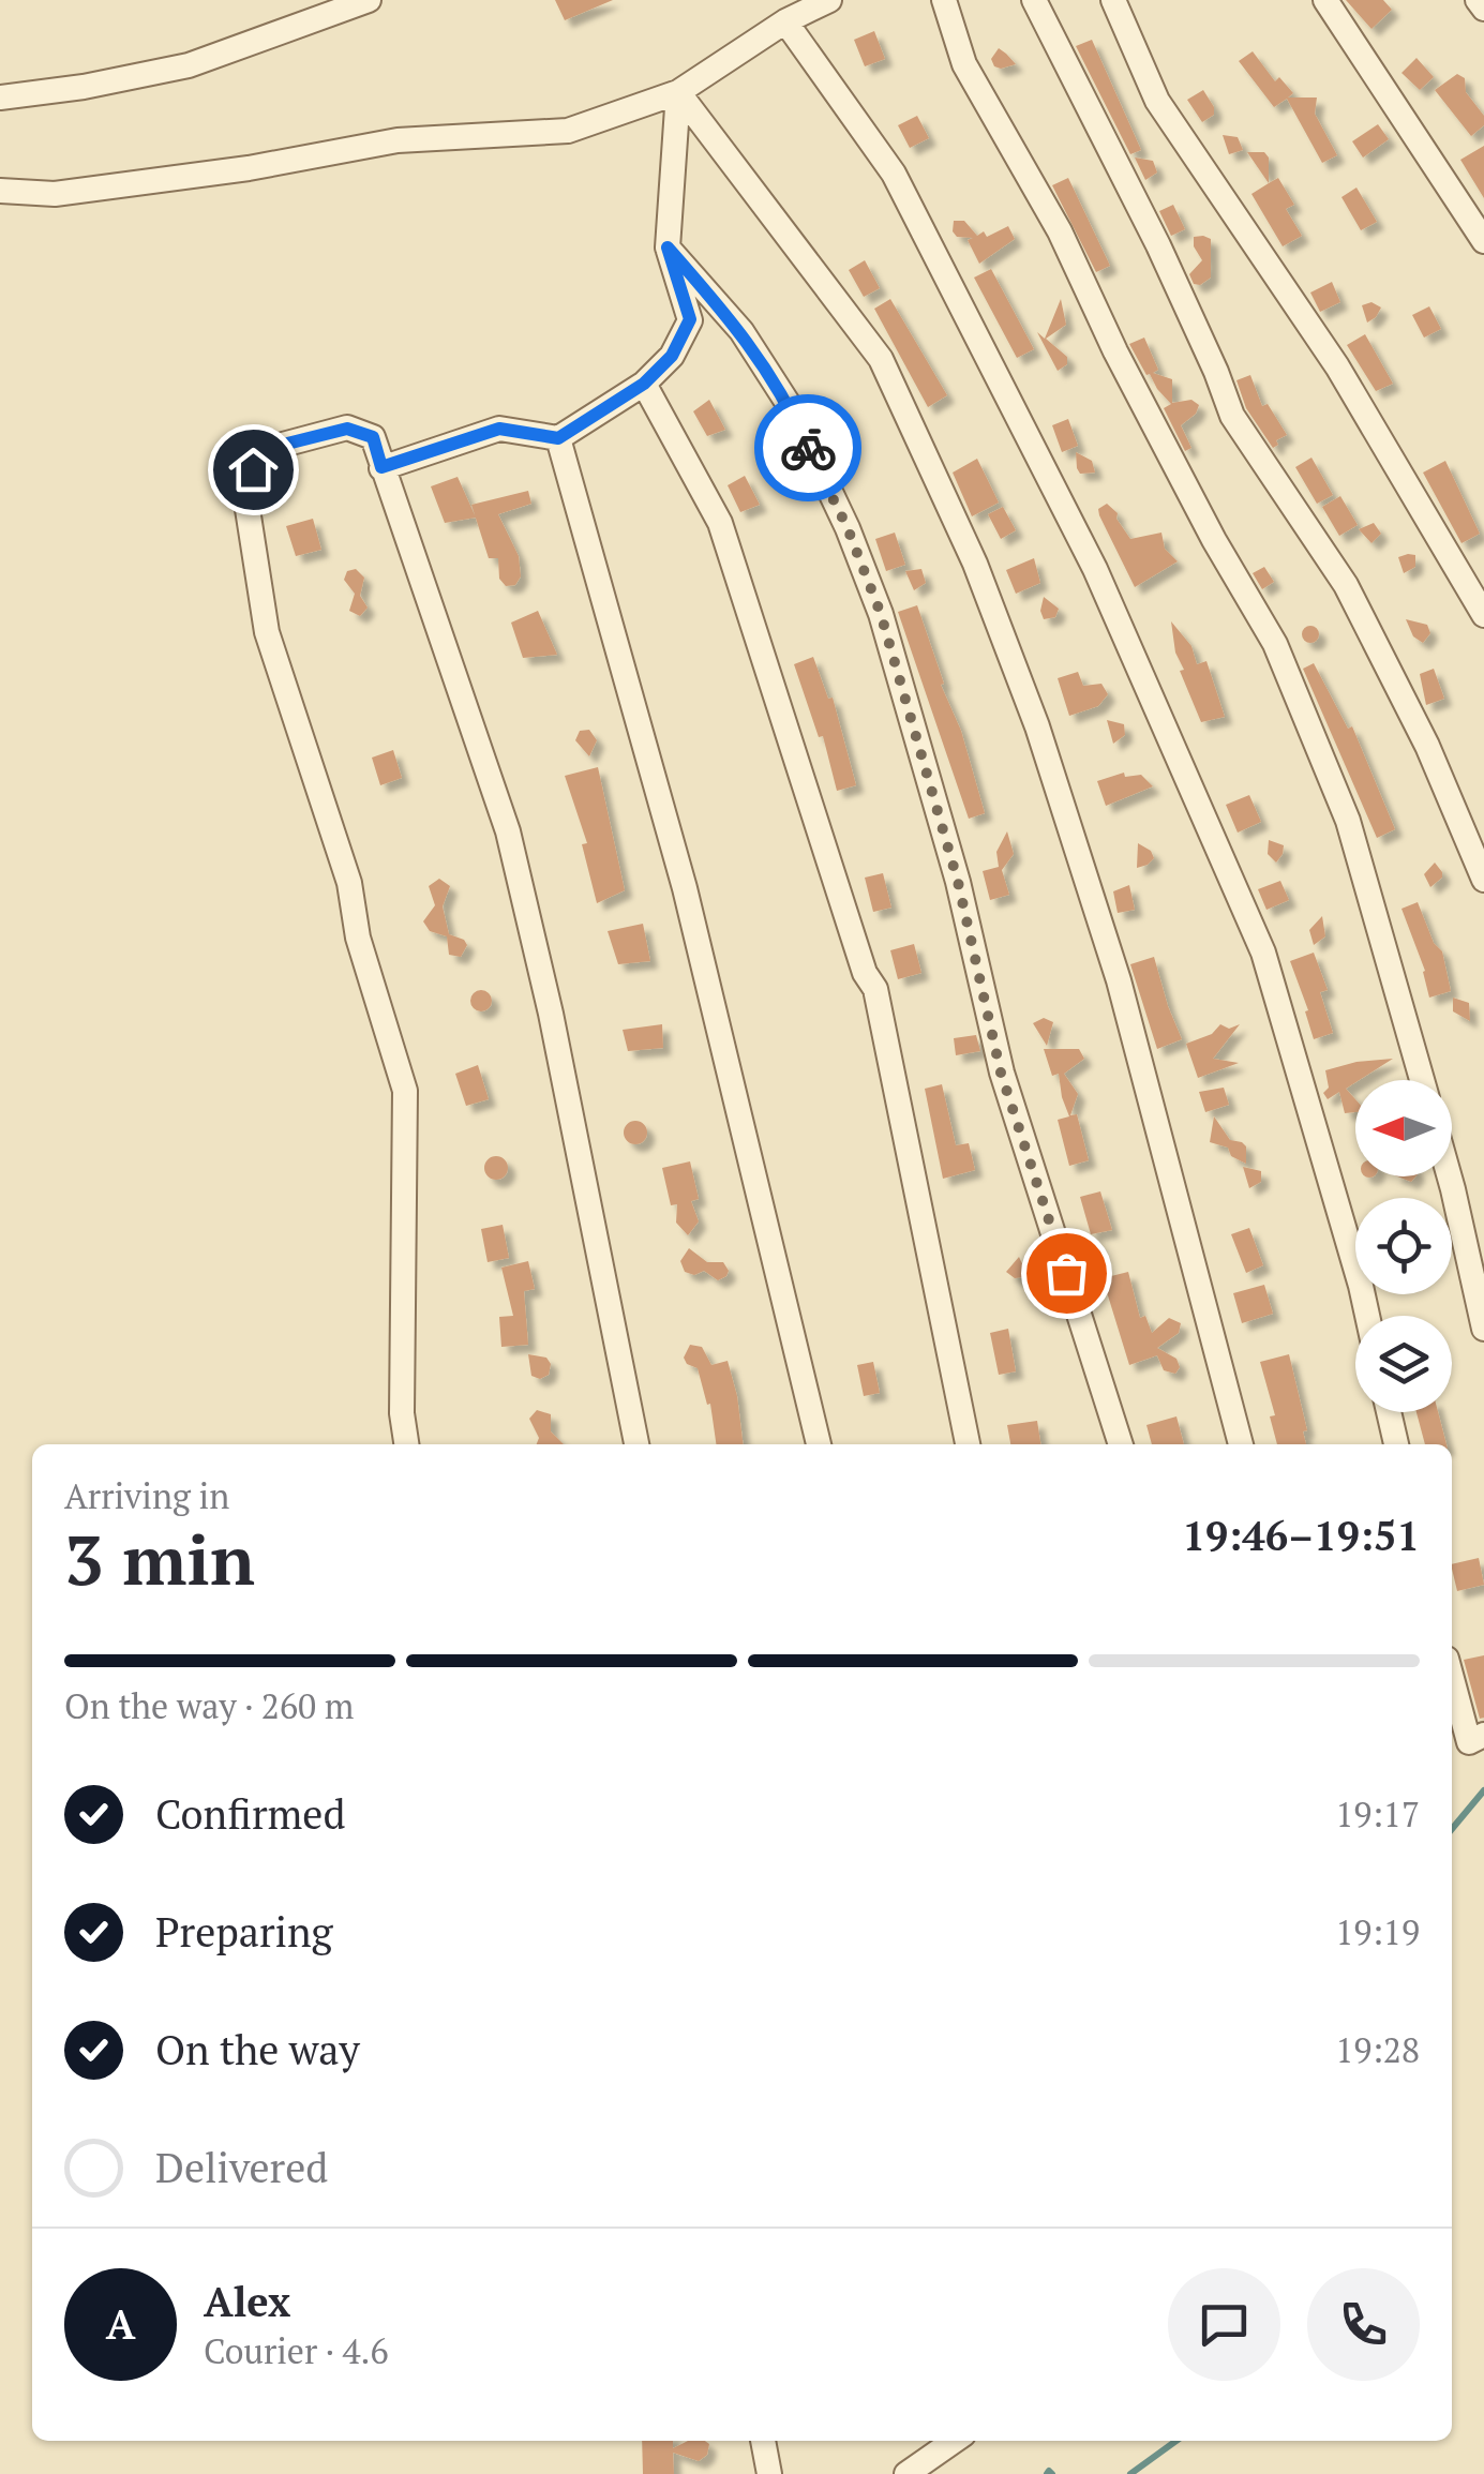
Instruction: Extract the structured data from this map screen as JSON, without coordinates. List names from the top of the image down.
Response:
{
  "north": "left",
  "page": {
    "heading": ["3 min", "Arriving in", "19:46–19:51"],
    "panel": ["Alex", "Courier · 4.6"],
    "bar": "On the way · 260 m",
    "list": [
      ["Confirmed", "19:17"],
      ["Preparing", "19:19"],
      ["On the way", "19:28"],
      "Delivered"
    ],
    "round": "A"
  }
}
